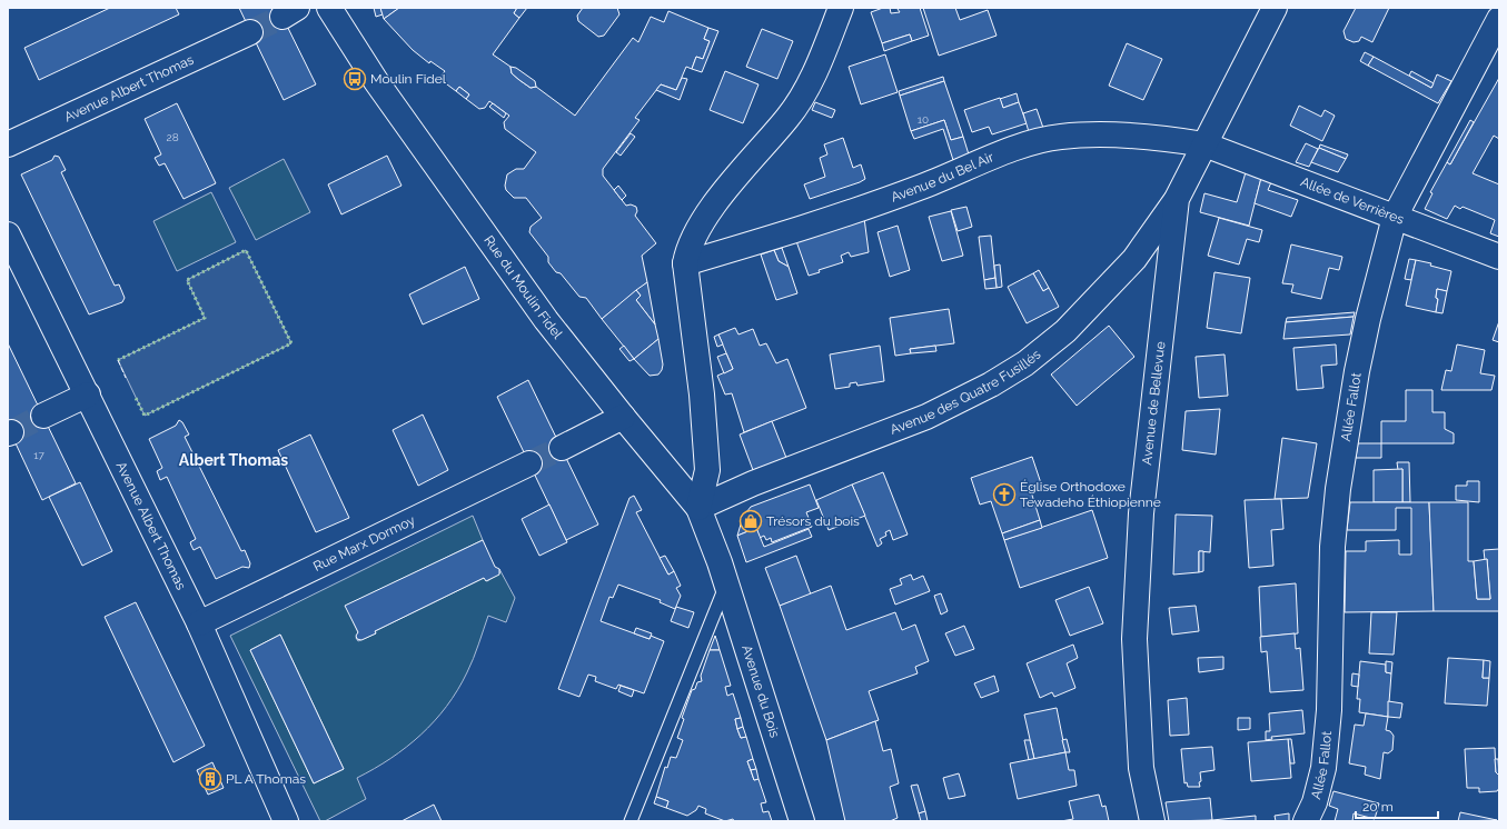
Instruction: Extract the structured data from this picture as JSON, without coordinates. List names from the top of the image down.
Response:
{
  "streets": {
    "street": [
      "Avenue Albert Thomas",
      "Avenue du Bel Air",
      "Allée de Verrières",
      "Rue du Moulin Fidel",
      "Avenue des Quatre Fusillés",
      "Avenue de Bellevue",
      "Allée Fallot",
      "Rue Marx Dormoy",
      "Avenue du Bois"
    ]
  },
  "crossings": [
    ["Avenue Albert Thomas", "Rue Marx Dormoy"],
    ["Avenue du Bel Air", "Allée de Verrières"],
    ["Avenue du Bel Air", "Avenue de Bellevue"],
    ["Allée de Verrières", "Avenue de Bellevue"],
    ["Allée de Verrières", "Allée Fallot"],
    ["Rue du Moulin Fidel", "Avenue des Quatre Fusillés"],
    ["Rue du Moulin Fidel", "Avenue du Bois"],
    ["Avenue des Quatre Fusillés", "Avenue de Bellevue"]
  ],
  "districts": ["Albert Thomas"],
  "places": {
    "bus stop": ["Moulin Fidel"],
    "church": ["Église Orthodoxe Tewadeho Éthiopienne"],
    "shop": ["Trésors du bois"],
    "building": ["PL A Thomas"]
  },
  "house_numbers": ["10", "28", "17"],
  "scale_bar": "20 m"
}
